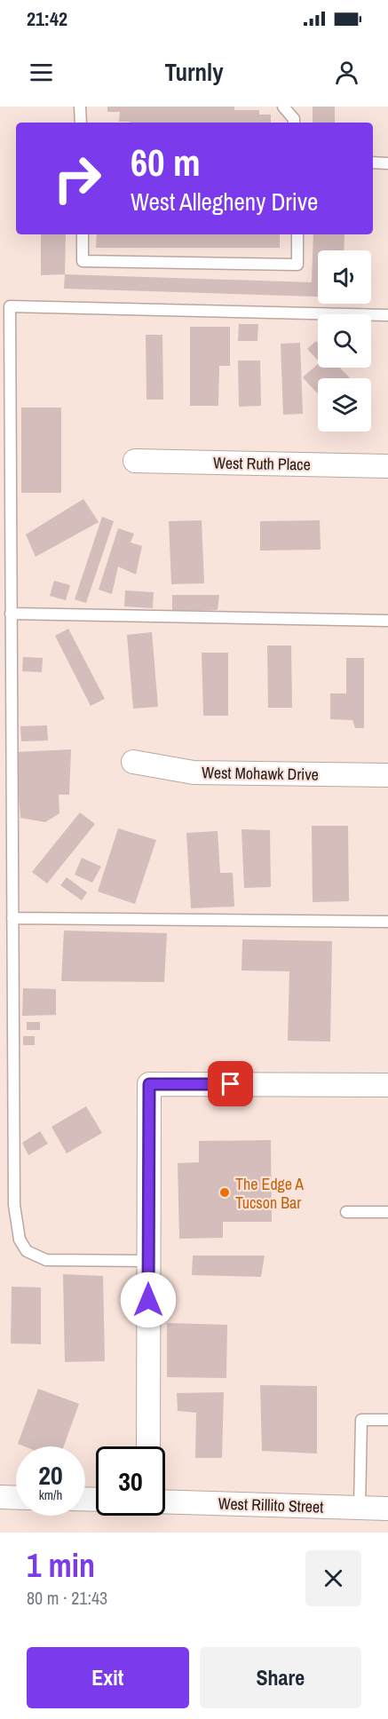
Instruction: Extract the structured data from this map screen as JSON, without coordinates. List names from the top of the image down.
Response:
{
  "streets": {
    "street": ["West Ruth Place", "West Mohawk Drive", "West Rillito Street"]
  },
  "places": ["The Edge A Tucson Bar"],
  "page": {
    "status": "21:42",
    "header": "Turnly",
    "turn": ["60 m", "West Allegheny Drive"],
    "speed": "20 km/h",
    "limit": "30",
    "heading": ["1 min", "80 m · 21:43"],
    "buttons": ["Exit", "Share"]
  }
}
